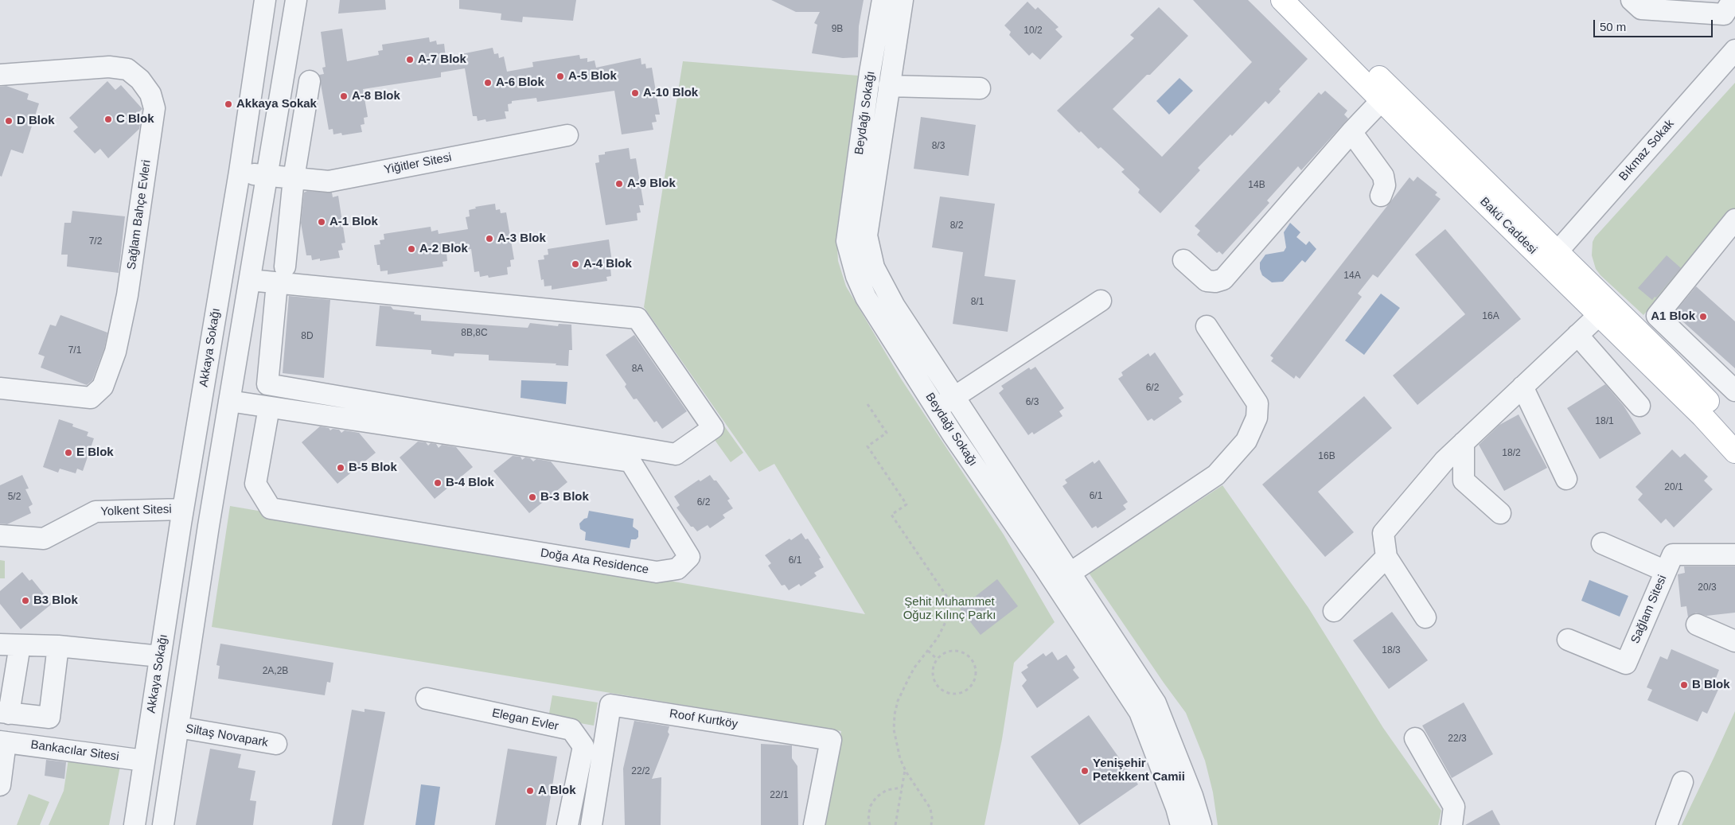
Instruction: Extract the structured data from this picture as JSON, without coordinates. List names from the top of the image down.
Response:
{
  "streets": {
    "main road": ["Bakü Caddesi"],
    "street": [
      "Beydağı Sokağı",
      "Bıkmaz Sokak",
      "Yiğitler Sitesi",
      "Sağlam Bahçe Evleri",
      "Akkaya Sokağı",
      "Yolkent Sitesi",
      "Doğa Ata Residence",
      "Sağlam Sitesi",
      "Roof Kurtköy",
      "Elegan Evler",
      "Siltaş Novapark",
      "Bankacılar Sitesi"
    ]
  },
  "crossings": [
    ["Bıkmaz Sokak", "Bakü Caddesi"],
    ["Akkaya Sokağı", "Yolkent Sitesi"],
    ["Akkaya Sokağı", "Bankacılar Sitesi"]
  ],
  "parks": ["Şehit Muhammet Oğuz Kılınç Parkı"],
  "places": [
    "A-7 Blok",
    "A-5 Blok",
    "A-6 Blok",
    "A-10 Blok",
    "A-8 Blok",
    "Akkaya Sokak",
    "C Blok",
    "D Blok",
    "A-9 Blok",
    "A-1 Blok",
    "A-3 Blok",
    "A-2 Blok",
    "A-4 Blok",
    "A1 Blok",
    "E Blok",
    "B-5 Blok",
    "B-4 Blok",
    "B-3 Blok",
    "B3 Blok",
    "B Blok",
    "Yenişehir Petekkent Camii",
    "A Blok"
  ],
  "house_numbers": [
    "9B",
    "10/2",
    "8/3",
    "14B",
    "8/2",
    "7/2",
    "14A",
    "8/1",
    "16A",
    "8B,8C",
    "8D",
    "7/1",
    "8A",
    "6/2",
    "6/3",
    "18/1",
    "18/2",
    "16B",
    "20/1",
    "6/1",
    "5/2",
    "6/2",
    "6/1",
    "20/3",
    "18/3",
    "2A,2B",
    "22/3",
    "22/2",
    "22/1"
  ],
  "scale_bar": "50 m"
}
